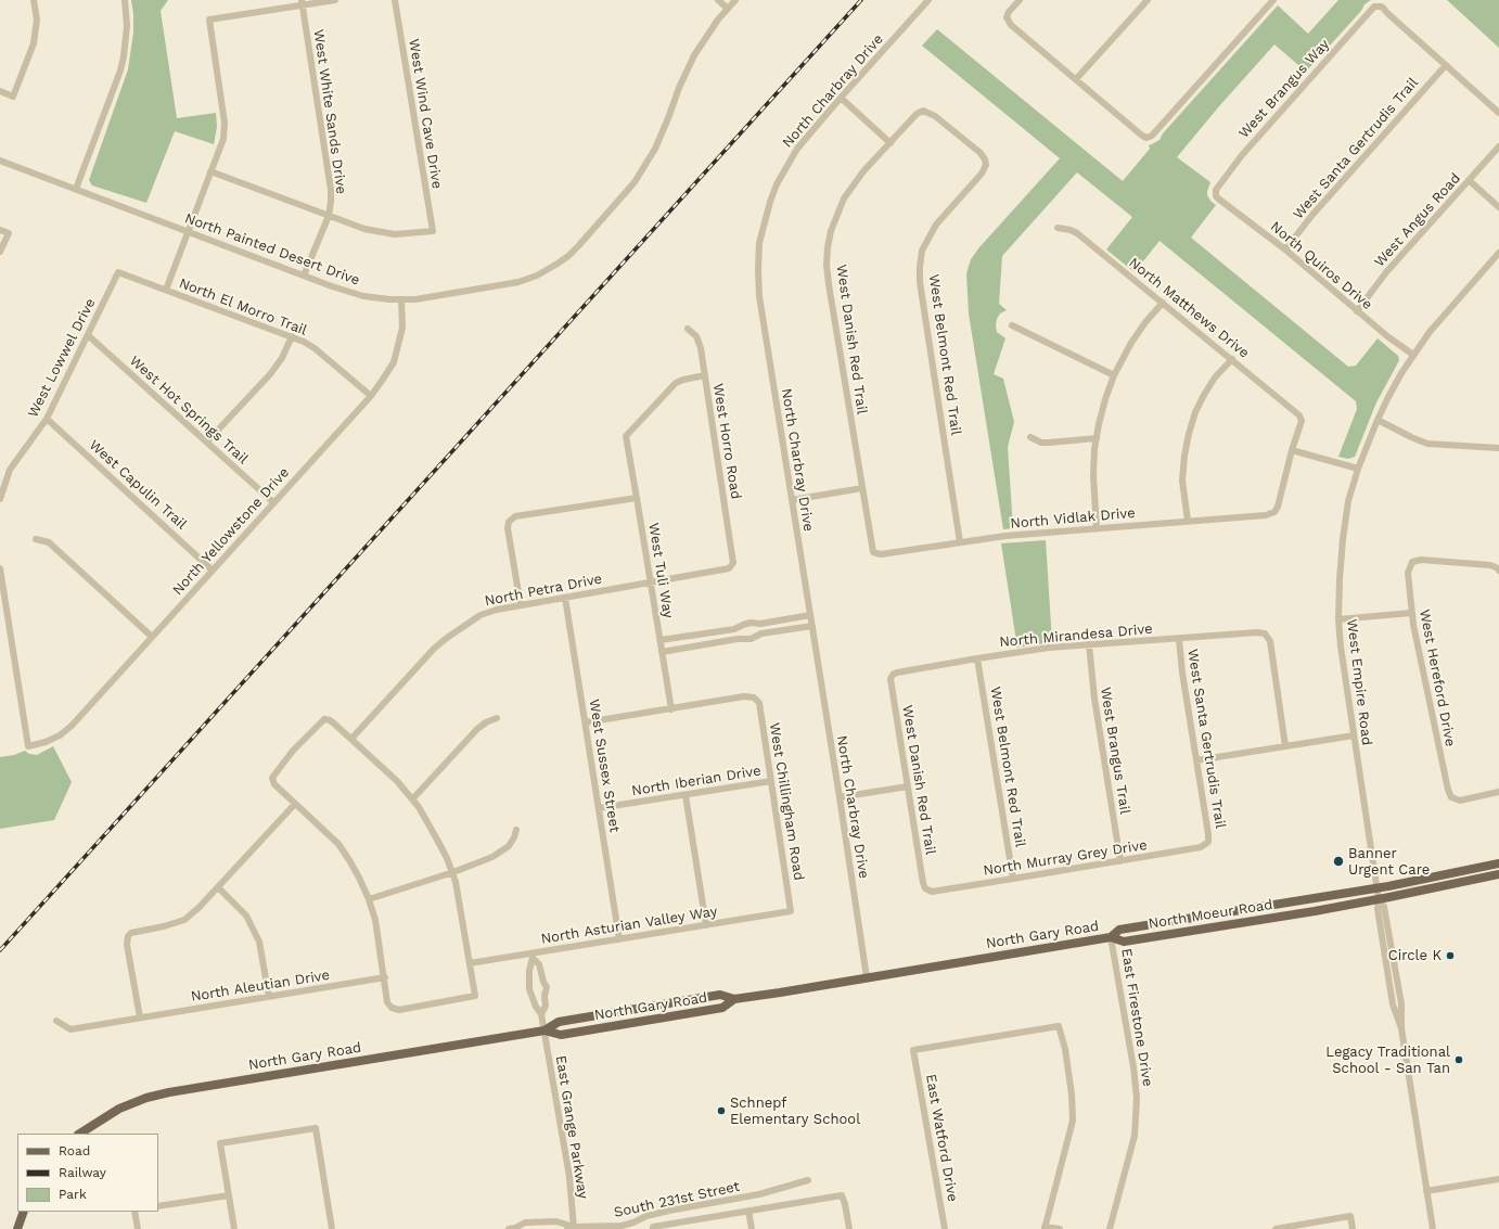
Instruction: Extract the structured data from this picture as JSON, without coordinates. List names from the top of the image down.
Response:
{
  "streets": {
    "main road": ["North Moeur Road", "North Gary Road"],
    "street": [
      "West Brangus Way",
      "North Charbray Drive",
      "West White Sands Drive",
      "West Wind Cave Drive",
      "West Santa Gertrudis Trail",
      "West Angus Road",
      "North Painted Desert Drive",
      "North Quiros Drive",
      "North El Morro Trail",
      "North Matthews Drive",
      "West Danish Red Trail",
      "West Belmont Red Trail",
      "West Lowwel Drive",
      "West Hot Springs Trail",
      "West Horro Road",
      "West Capulin Trail",
      "North Vidlak Drive",
      "North Yellowstone Drive",
      "West Tuli Way",
      "North Petra Drive",
      "North Mirandesa Drive",
      "West Hereford Drive",
      "West Empire Road",
      "West Brangus Trail",
      "West Sussex Street",
      "North Iberian Drive",
      "West Chillingham Road",
      "North Murray Grey Drive",
      "North Asturian Valley Way",
      "North Aleutian Drive",
      "East Firestone Drive",
      "East Grange Parkway",
      "East Watford Drive",
      "South 231st Street"
    ]
  },
  "crossings": [
    ["West Brangus Way", "West Santa Gertrudis Trail"],
    ["West Brangus Way", "North Quiros Drive"],
    ["North Charbray Drive", "North Gary Road"],
    ["West White Sands Drive", "West Wind Cave Drive"],
    ["West White Sands Drive", "North Painted Desert Drive"],
    ["West Santa Gertrudis Trail", "North Quiros Drive"],
    ["West Santa Gertrudis Trail", "North Mirandesa Drive"],
    ["West Santa Gertrudis Trail", "North Murray Grey Drive"],
    ["West Angus Road", "North Quiros Drive"],
    ["North Painted Desert Drive", "North Yellowstone Drive"],
    ["North Quiros Drive", "West Empire Road"],
    ["North El Morro Trail", "West Lowwel Drive"],
    ["North El Morro Trail", "North Yellowstone Drive"],
    ["North Matthews Drive", "North Vidlak Drive"],
    ["West Danish Red Trail", "West Belmont Red Trail"],
    ["West Danish Red Trail", "North Vidlak Drive"],
    ["West Danish Red Trail", "North Mirandesa Drive"],
    ["West Danish Red Trail", "North Murray Grey Drive"],
    ["West Belmont Red Trail", "North Vidlak Drive"],
    ["West Belmont Red Trail", "North Mirandesa Drive"],
    ["West Belmont Red Trail", "North Murray Grey Drive"],
    ["West Lowwel Drive", "West Hot Springs Trail"],
    ["West Lowwel Drive", "West Capulin Trail"],
    ["West Hot Springs Trail", "North Yellowstone Drive"],
    ["West Horro Road", "West Tuli Way"],
    ["West Horro Road", "North Petra Drive"],
    ["West Capulin Trail", "North Yellowstone Drive"],
    ["West Tuli Way", "North Petra Drive"],
    ["West Tuli Way", "West Chillingham Road"],
    ["North Petra Drive", "West Sussex Street"],
    ["North Mirandesa Drive", "West Brangus Trail"],
    ["West Empire Road", "North Moeur Road"],
    ["West Empire Road", "North Gary Road"],
    ["West Brangus Trail", "North Murray Grey Drive"],
    ["West Sussex Street", "North Iberian Drive"],
    ["West Sussex Street", "North Asturian Valley Way"],
    ["North Iberian Drive", "West Chillingham Road"],
    ["West Chillingham Road", "North Asturian Valley Way"],
    ["North Moeur Road", "North Gary Road"],
    ["North Moeur Road", "East Firestone Drive"],
    ["North Gary Road", "East Firestone Drive"],
    ["North Gary Road", "East Grange Parkway"],
    ["East Grange Parkway", "South 231st Street"]
  ],
  "places": [
    "Banner Urgent Care",
    "Circle K",
    "Legacy Traditional School - San Tan",
    "Schnepf Elementary School"
  ],
  "legend": ["Road", "Railway", "Park"]
}
